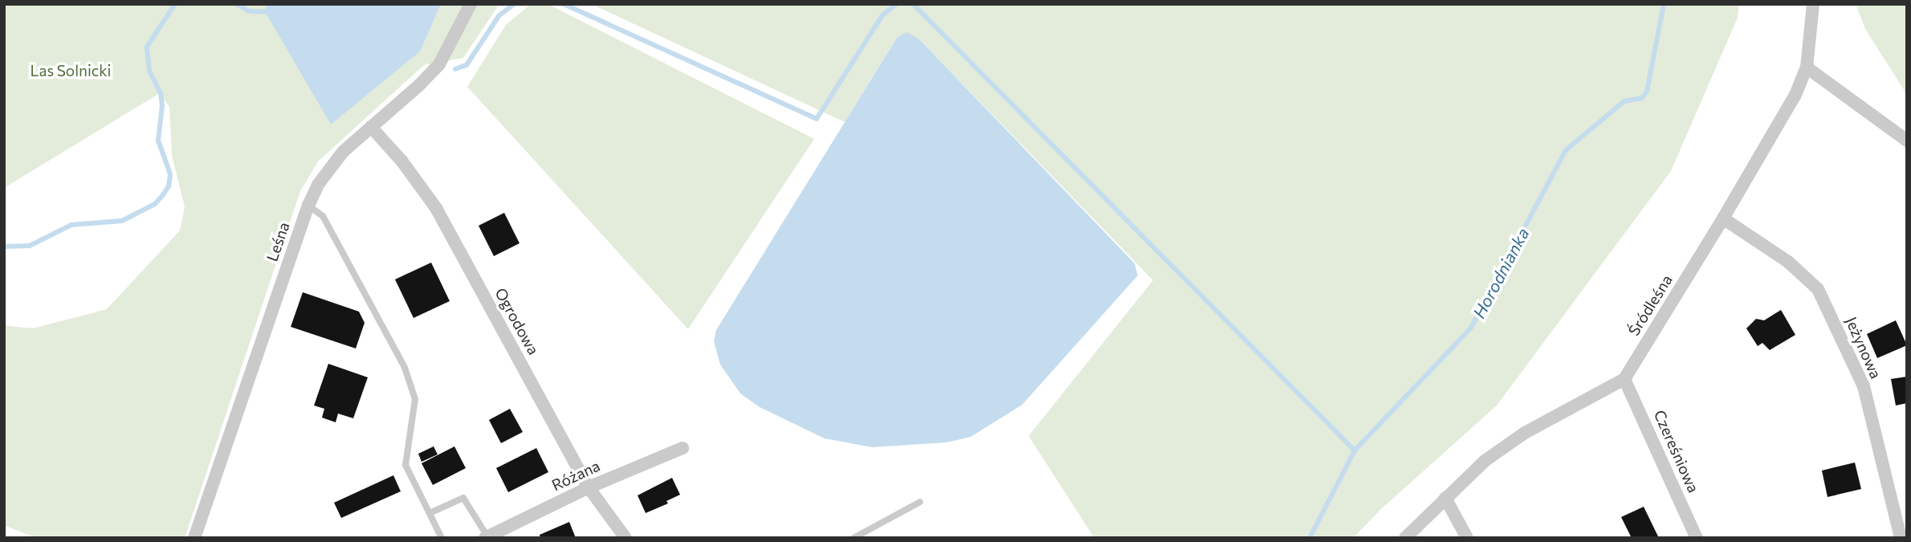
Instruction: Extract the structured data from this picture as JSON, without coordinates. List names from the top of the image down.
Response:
{
  "streets": {
    "street": [
      "Leśna",
      "Śródleśna",
      "Ogrodowa",
      "Jeżynowa",
      "Czereśniowa",
      "Różana"
    ]
  },
  "crossings": [
    ["Leśna", "Ogrodowa"],
    ["Śródleśna", "Jeżynowa"],
    ["Śródleśna", "Czereśniowa"],
    ["Ogrodowa", "Różana"]
  ],
  "water": ["Horodnianka"],
  "parks": ["Las Solnicki"]
}
